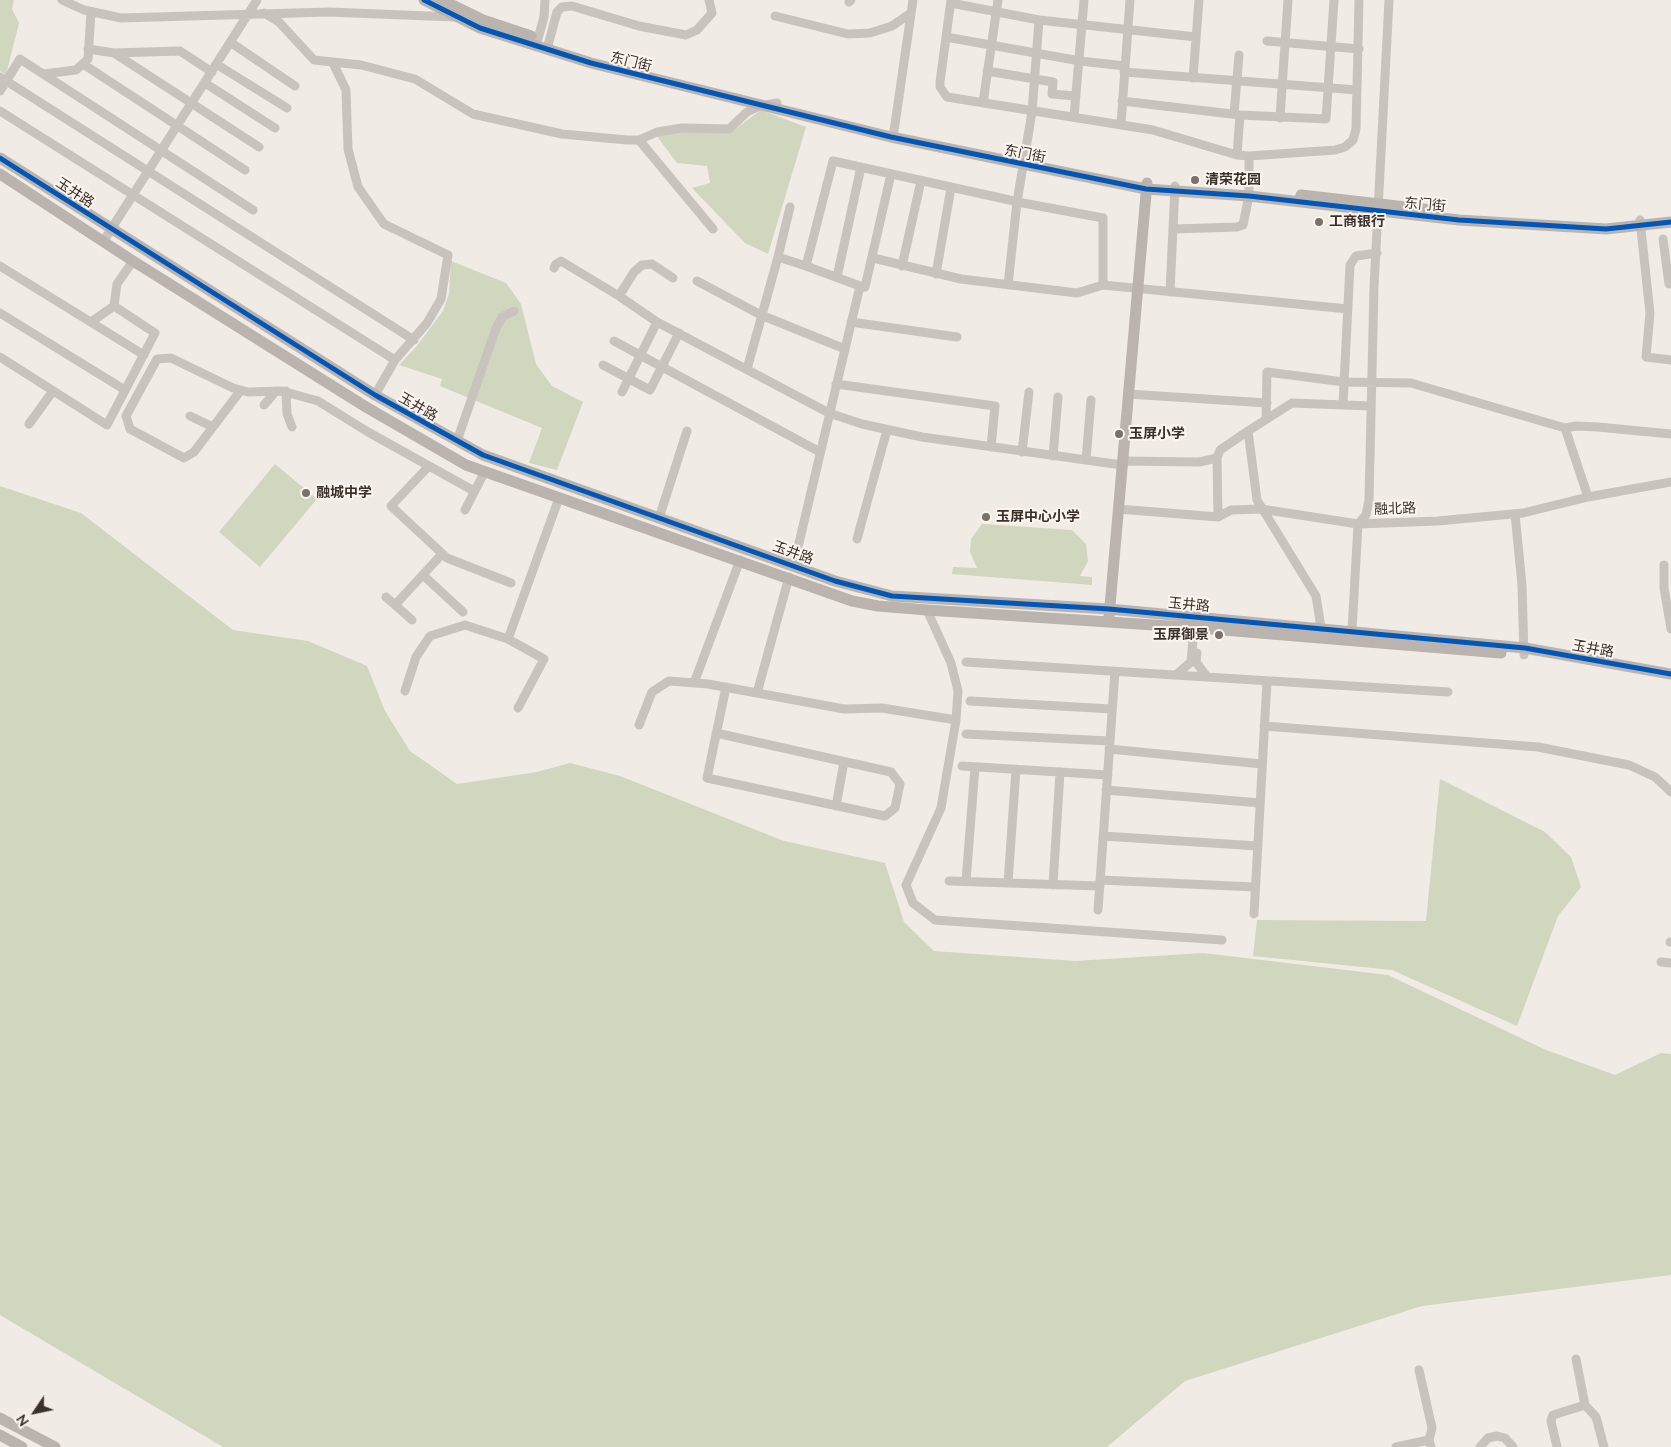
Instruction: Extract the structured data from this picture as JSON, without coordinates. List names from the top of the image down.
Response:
{
  "streets": {
    "street": ["东门街", "玉井路", "融北路"]
  },
  "places": [
    "清荣花园",
    "工商银行",
    "玉屏小学",
    "融城中学",
    "玉屏中心小学",
    "玉屏御景"
  ],
  "north": "bottom left"
}
